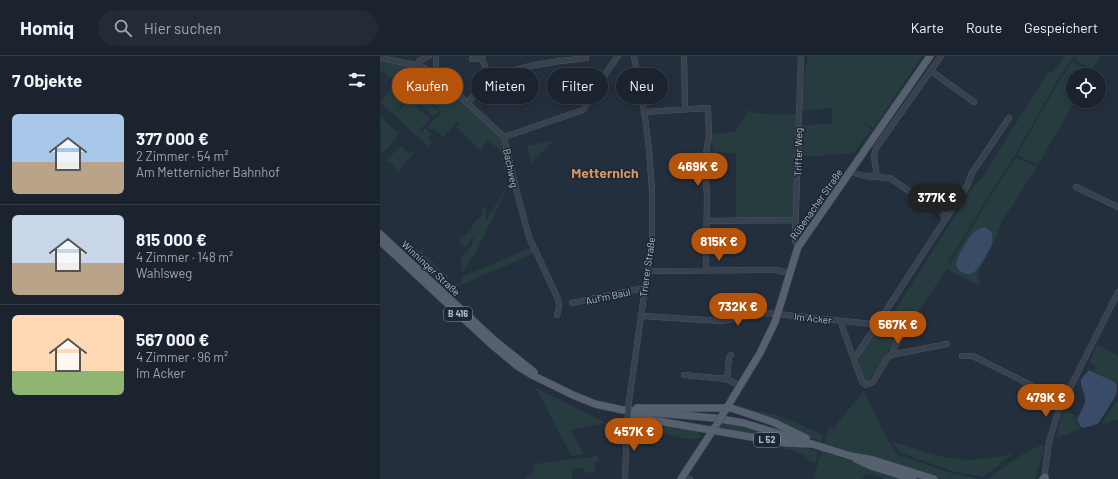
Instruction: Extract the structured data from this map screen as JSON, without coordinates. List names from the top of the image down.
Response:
{
  "streets": {
    "main road": [
      "Rübenacher Straße",
      "Winninger Straße",
      "B 416",
      "L 52"
    ],
    "street": [
      "Trifter Weg",
      "Bachweg",
      "Trierer Straße",
      "Auf'm Baul",
      "Im Acker"
    ]
  },
  "crossings": [
    ["Trifter Weg", "Rübenacher Straße"],
    ["Rübenacher Straße", "B 416"],
    ["Rübenacher Straße", "Im Acker"],
    ["Rübenacher Straße", "L 52"],
    ["Trierer Straße", "Auf'm Baul"],
    ["Trierer Straße", "Im Acker"],
    ["Winninger Straße", "B 416"],
    ["B 416", "L 52"]
  ],
  "districts": ["Metternich"],
  "page": {
    "header": "Homiq",
    "search": "Hier suchen",
    "nav": ["Karte", "Route", "Gespeichert"],
    "heading": "7 Objekte",
    "chip": [
      "Kaufen",
      "Mieten",
      "Filter",
      "Neu"
    ],
    "list": [
      {
        "name": "377 000 €",
        "note": "2 Zimmer · 54 m² · Am Metternicher Bahnhof"
      },
      {
        "name": "815 000 €",
        "note": "4 Zimmer · 148 m² · Wahlsweg"
      },
      {
        "name": "567 000 €",
        "note": "4 Zimmer · 96 m² · Im Acker"
      }
    ],
    "price": [
      "469K €",
      "377K €",
      "815K €",
      "732K €",
      "567K €",
      "479K €",
      "457K €"
    ]
  }
}
